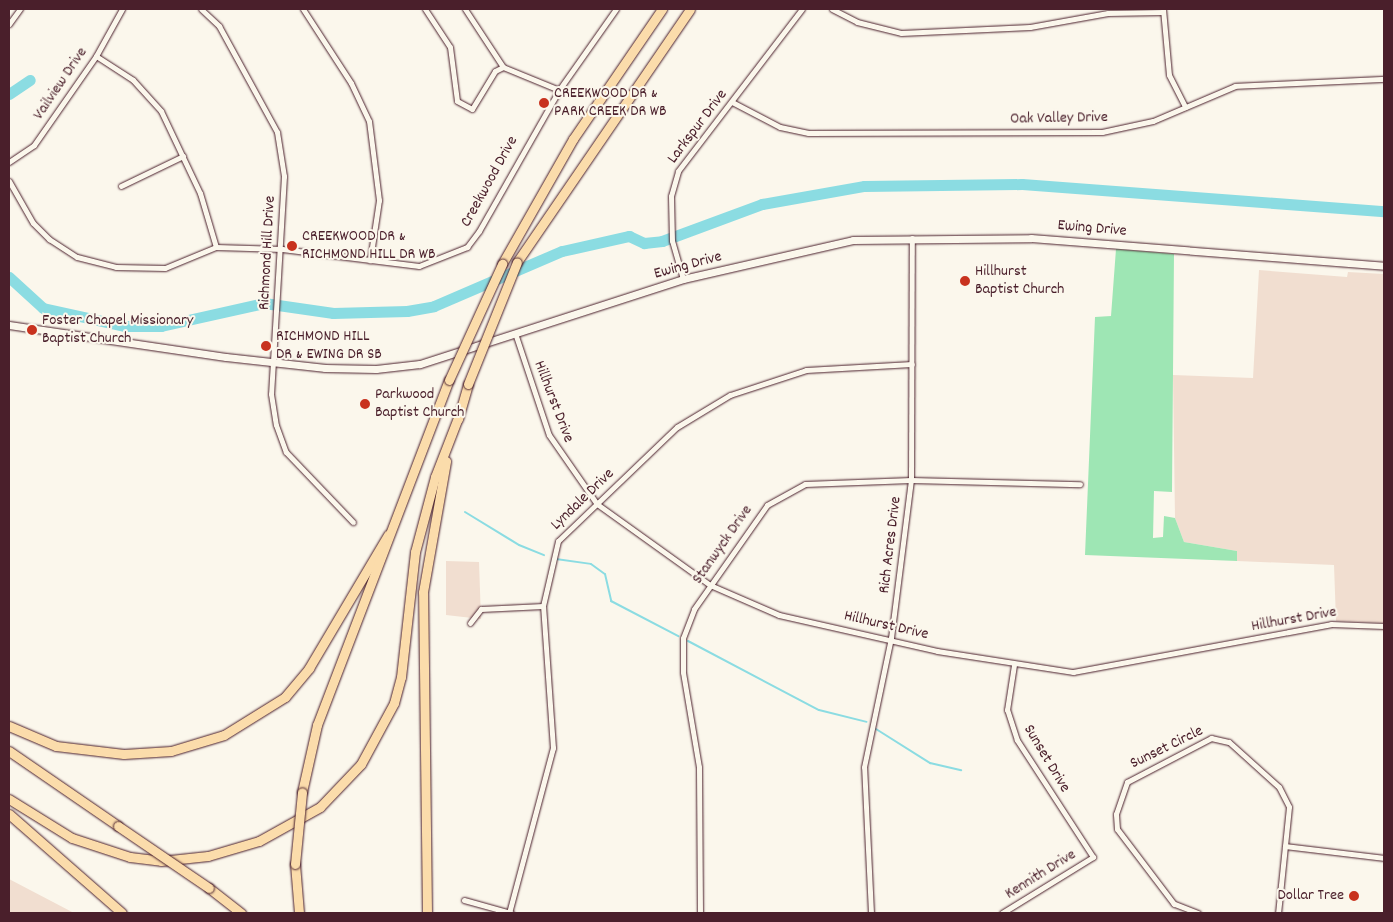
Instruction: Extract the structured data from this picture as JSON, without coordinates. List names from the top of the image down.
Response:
{
  "streets": {
    "main road": ["Ewing Drive"],
    "street": [
      "Vailview Drive",
      "Oak Valley Drive",
      "Larkspur Drive",
      "Creekwood Drive",
      "Richmond Hill Drive",
      "Hillhurst Drive",
      "Lyndale Drive",
      "Stanwyck Drive",
      "Rich Acres Drive",
      "Sunset Circle",
      "Sunset Drive",
      "Kennith Drive"
    ]
  },
  "crossings": [
    ["Oak Valley Drive", "Larkspur Drive"],
    ["Larkspur Drive", "Ewing Drive"],
    ["Creekwood Drive", "Richmond Hill Drive"],
    ["Ewing Drive", "Richmond Hill Drive"],
    ["Ewing Drive", "Hillhurst Drive"],
    ["Ewing Drive", "Rich Acres Drive"],
    ["Hillhurst Drive", "Lyndale Drive"],
    ["Hillhurst Drive", "Stanwyck Drive"],
    ["Hillhurst Drive", "Rich Acres Drive"],
    ["Hillhurst Drive", "Sunset Drive"],
    ["Lyndale Drive", "Rich Acres Drive"],
    ["Stanwyck Drive", "Rich Acres Drive"],
    ["Sunset Drive", "Kennith Drive"]
  ],
  "places": [
    "CREEKWOOD DR & PARK CREEK DR WB",
    "CREEKWOOD DR & RICHMOND HILL DR WB",
    "Hillhurst Baptist Church",
    "Foster Chapel Missionary Baptist Church",
    "RICHMOND HILL DR & EWING DR SB",
    "Parkwood Baptist Church",
    "Dollar Tree"
  ]
}
